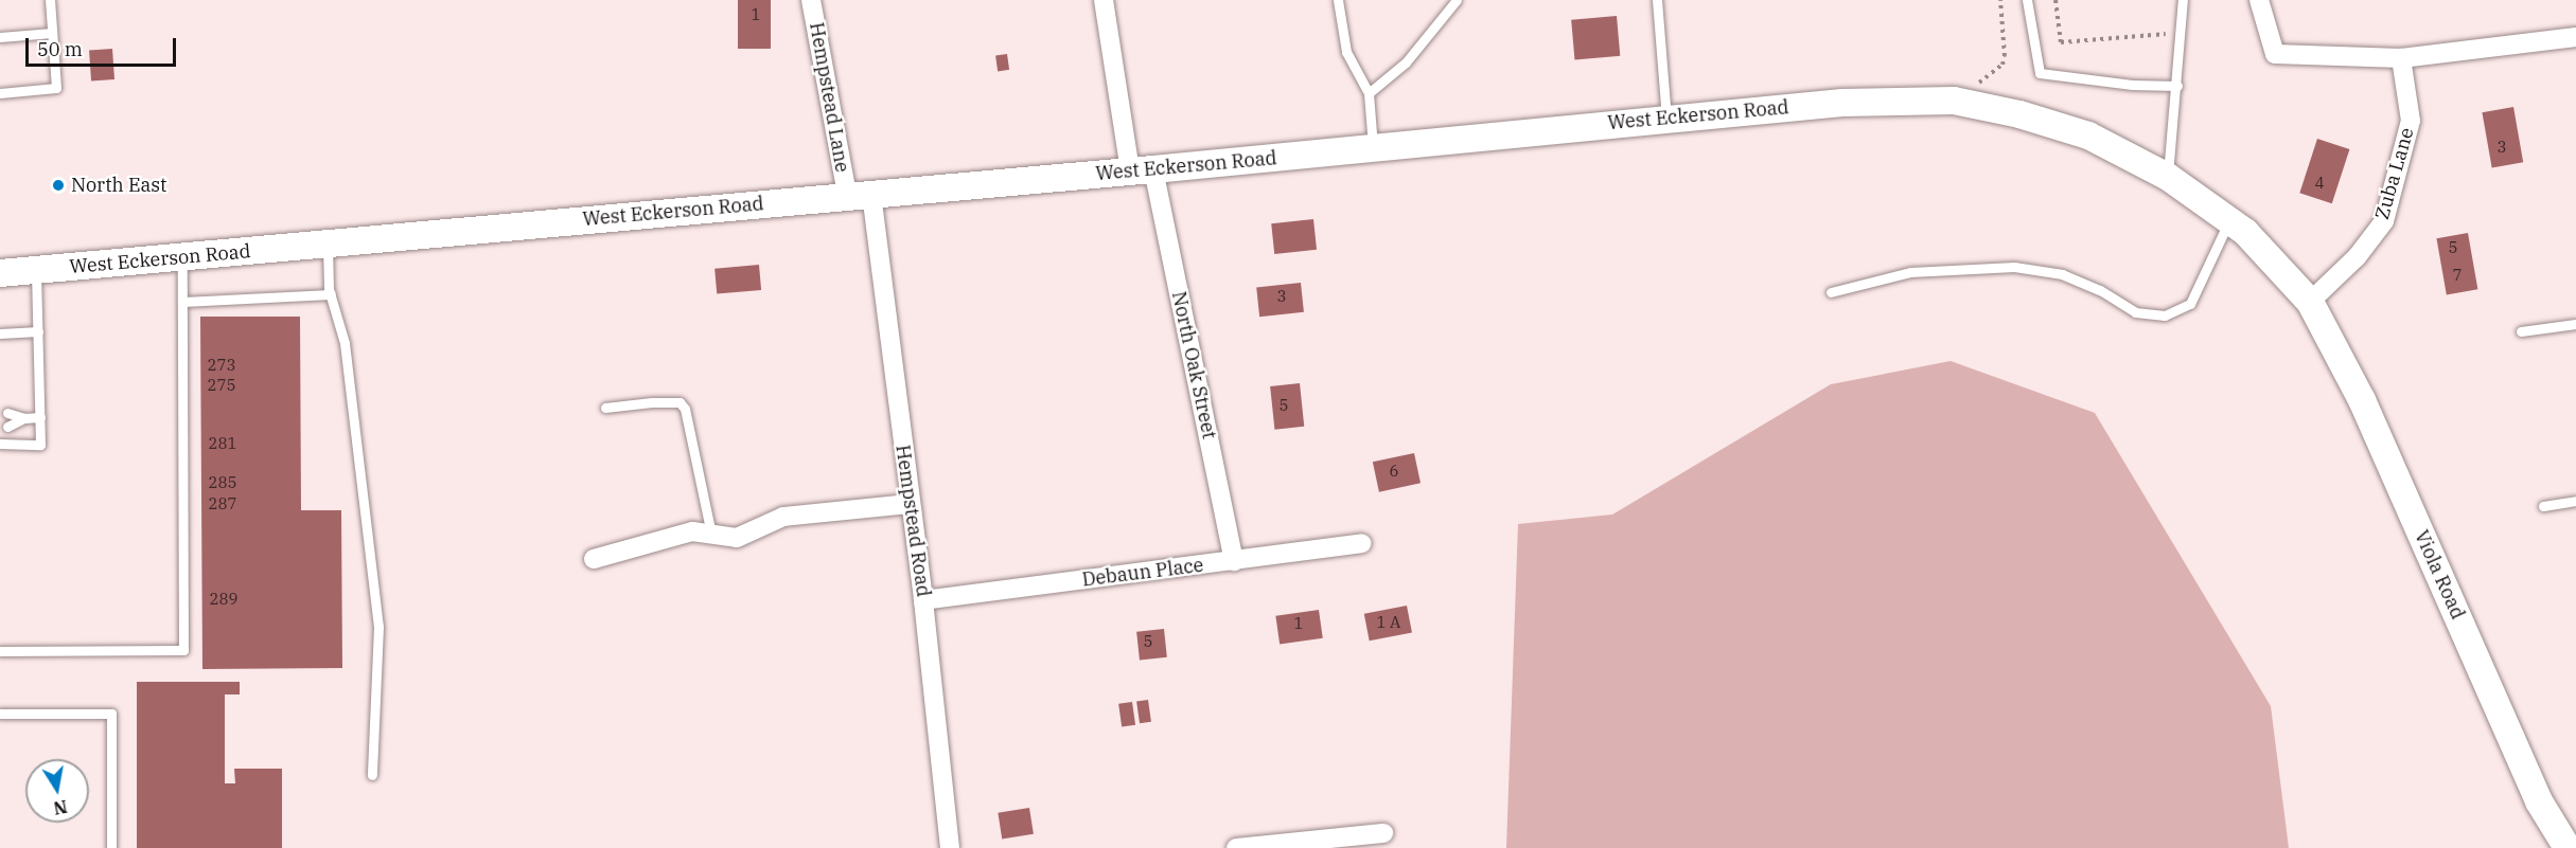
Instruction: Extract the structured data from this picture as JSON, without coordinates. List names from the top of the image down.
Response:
{
  "streets": {
    "street": [
      "Hempstead Lane",
      "West Eckerson Road",
      "Zuba Lane",
      "North Oak Street",
      "Hempstead Road",
      "Debaun Place",
      "Viola Road"
    ]
  },
  "crossings": [
    ["Hempstead Lane", "West Eckerson Road"],
    ["Hempstead Lane", "Hempstead Road"],
    ["West Eckerson Road", "Zuba Lane"],
    ["West Eckerson Road", "North Oak Street"],
    ["West Eckerson Road", "Hempstead Road"],
    ["West Eckerson Road", "Viola Road"],
    ["Zuba Lane", "Viola Road"],
    ["North Oak Street", "Debaun Place"],
    ["Hempstead Road", "Debaun Place"]
  ],
  "places": ["North East"],
  "house_numbers": [
    "1",
    "3",
    "4",
    "5",
    "7",
    "3",
    "273",
    "275",
    "5",
    "281",
    "6",
    "285",
    "287",
    "289",
    "1 A",
    "1",
    "5"
  ],
  "scale_bar": "50 m",
  "north": "bottom"
}
